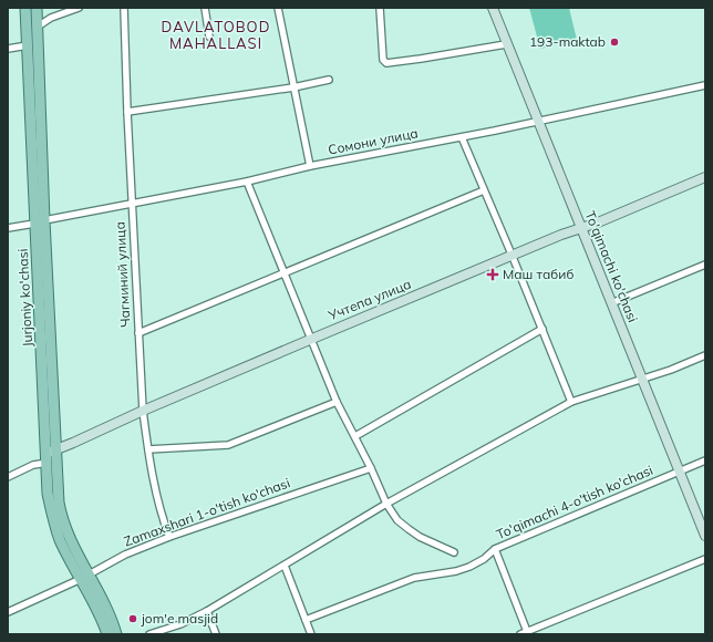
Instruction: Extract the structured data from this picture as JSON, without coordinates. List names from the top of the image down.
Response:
{
  "streets": {
    "main road": ["Jurjoniy ko'chasi"],
    "street": [
      "Сомони улица",
      "To'qimachi ko'chasi",
      "Чагминий улица",
      "Учтепа улица",
      "To'qimachi 4-o'tish ko'chasi",
      "Zamaxshari 1-o'tish ko'chasi"
    ]
  },
  "crossings": [
    ["Сомони улица", "To'qimachi ko'chasi"],
    ["Сомони улица", "Чагминий улица"],
    ["Сомони улица", "Jurjoniy ko'chasi"],
    ["To'qimachi ko'chasi", "Учтепа улица"],
    ["To'qimachi ko'chasi", "To'qimachi 4-o'tish ko'chasi"],
    ["Чагминий улица", "Учтепа улица"],
    ["Чагминий улица", "Zamaxshari 1-o'tish ko'chasi"],
    ["Jurjoniy ko'chasi", "Учтепа улица"],
    ["Jurjoniy ko'chasi", "Zamaxshari 1-o'tish ko'chasi"]
  ],
  "districts": ["DAVLATOBOD MAHALLASI"],
  "places": {
    "other": ["193-maktab", "jom'e masjid"],
    "health": ["Маш табиб"]
  }
}
